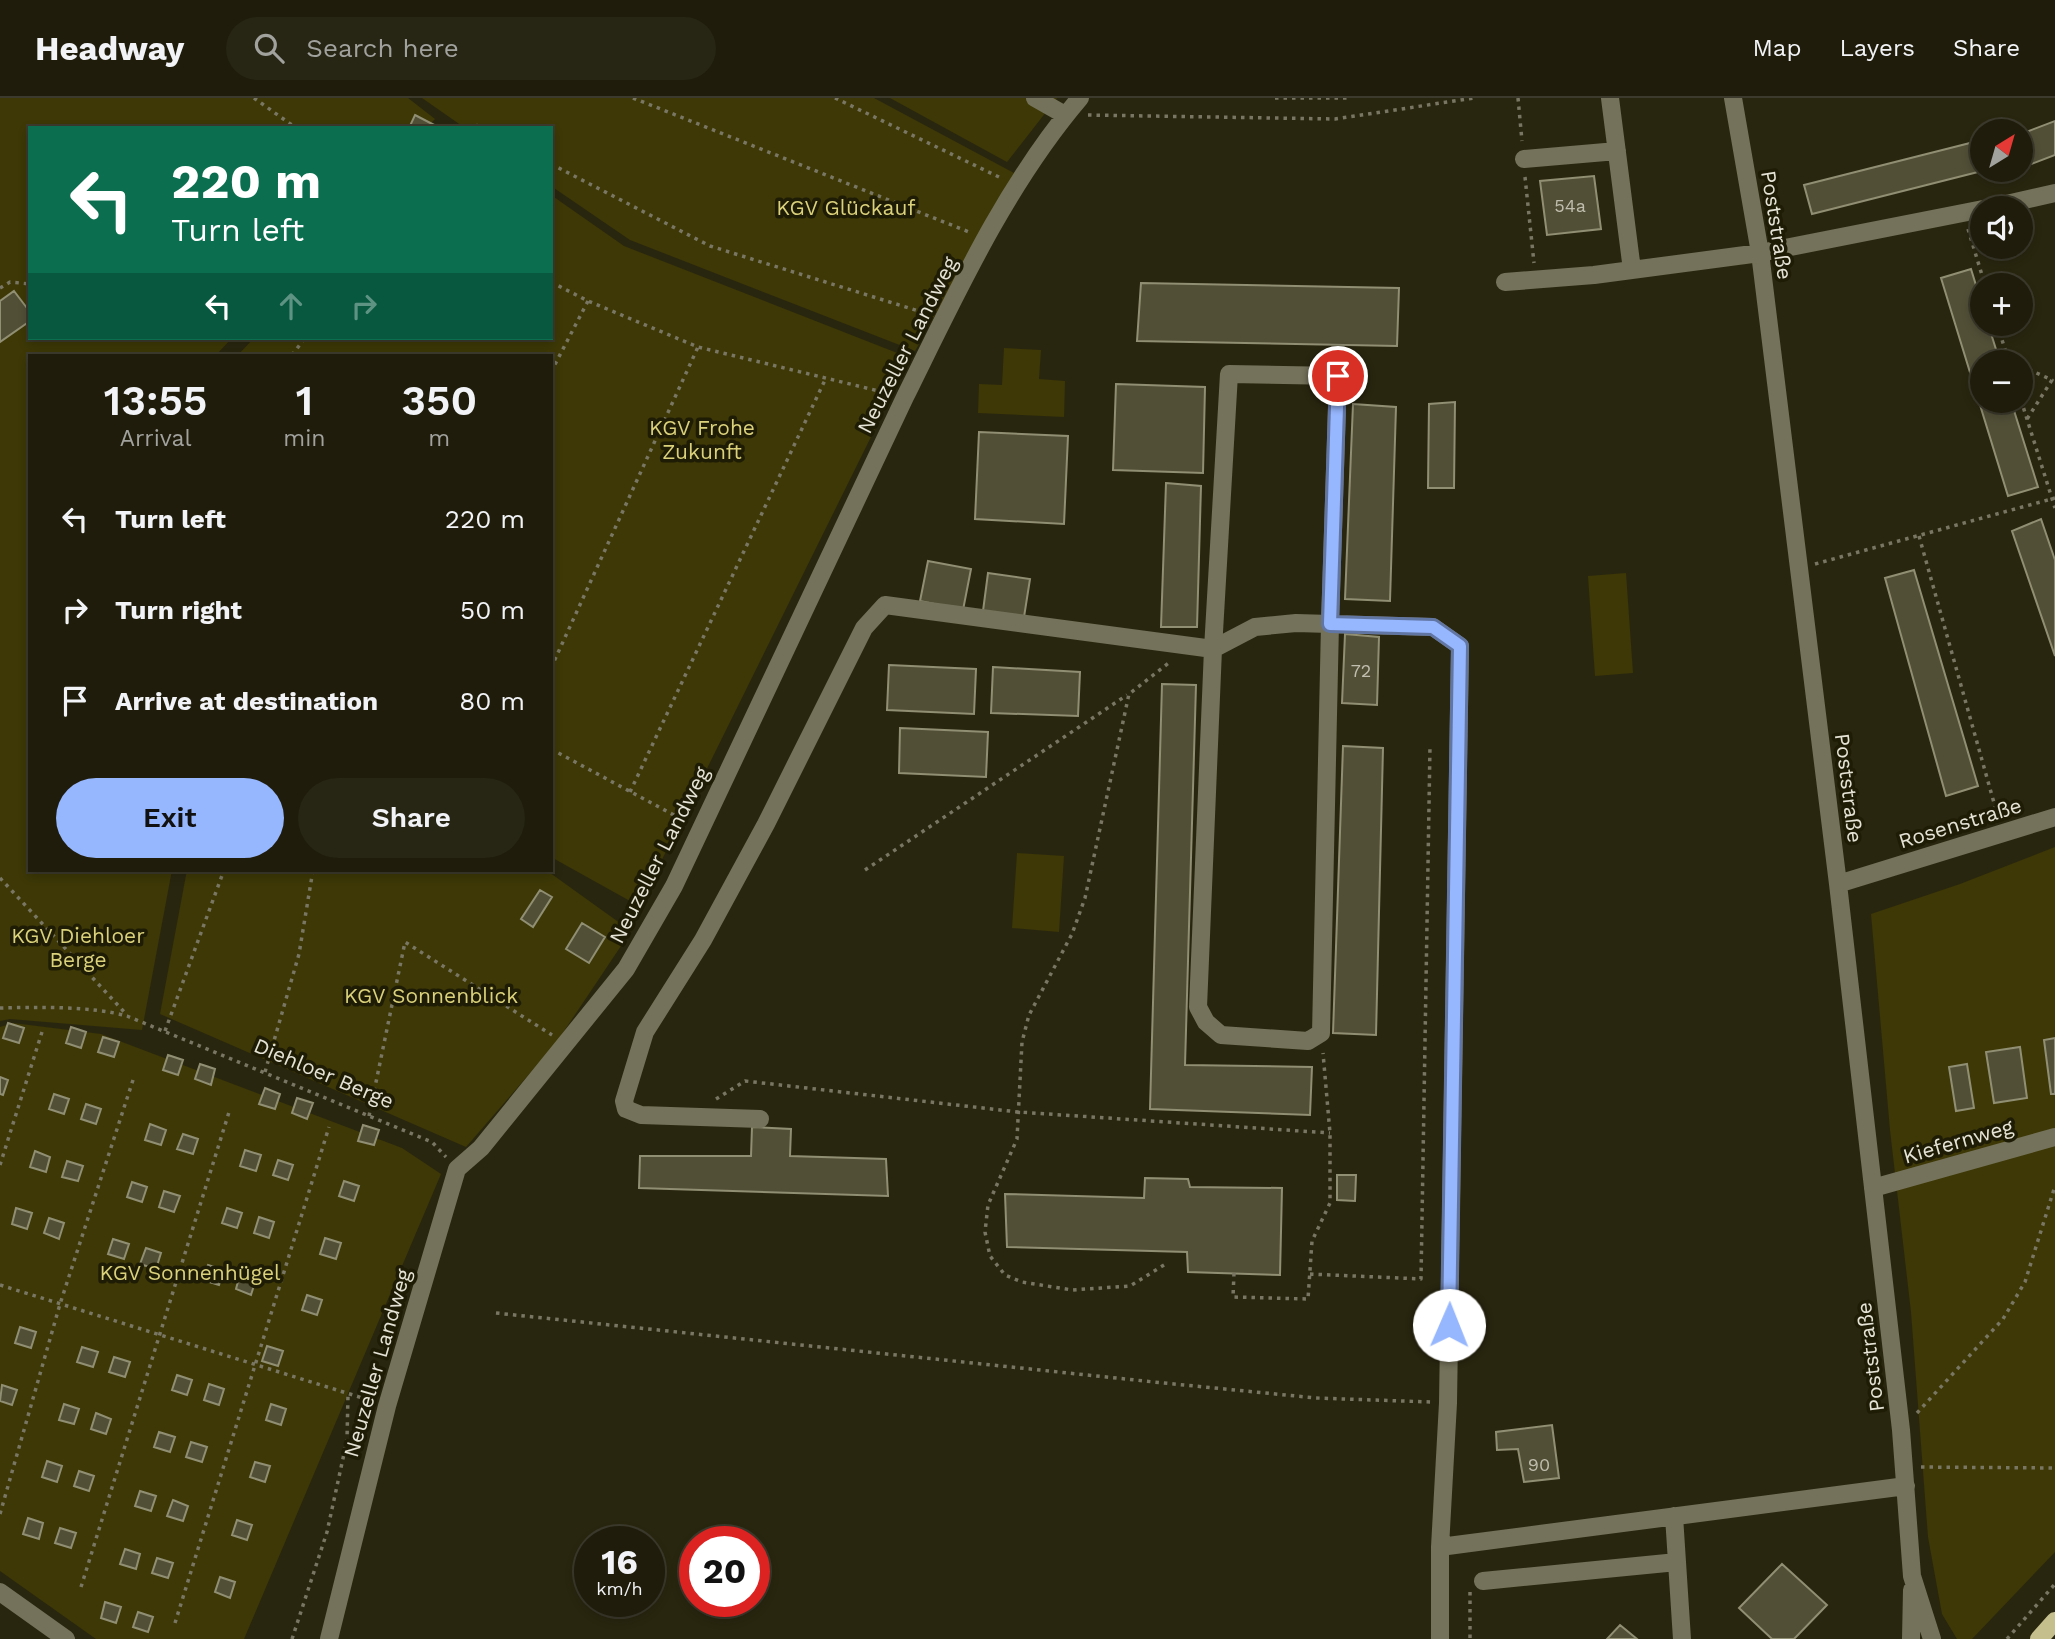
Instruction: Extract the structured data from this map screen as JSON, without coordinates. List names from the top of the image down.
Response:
{
  "streets": {
    "street": [
      "Poststraße",
      "Neuzeller Landweg",
      "Rosenstraße",
      "Kiefernweg"
    ],
    "path": ["Diehloer Berge"]
  },
  "crossings": [
    ["Poststraße", "Rosenstraße"],
    ["Poststraße", "Kiefernweg"],
    ["Neuzeller Landweg", "Diehloer Berge"]
  ],
  "parks": [
    "KGV Glückauf",
    "KGV Frohe Zukunft",
    "KGV Diehloer Berge",
    "KGV Sonnenblick",
    "KGV Sonnenhügel"
  ],
  "house_numbers": ["54a", "72", "90"],
  "north": "top right",
  "page": {
    "header": "Headway",
    "search": "Search here",
    "nav": ["Map", "Layers", "Share"],
    "map_buttons": ["+", "−"],
    "turn": ["220 m", "Turn left"],
    "eta": [
      "13:55",
      "Arrival",
      "1",
      "min",
      "350",
      "m"
    ],
    "list": [
      {
        "name": "Turn left",
        "value": "220 m"
      },
      {
        "name": "Turn right",
        "value": "50 m"
      },
      {
        "name": "Arrive at destination",
        "value": "80 m"
      }
    ],
    "buttons": ["Exit", "Share"],
    "speed": "16 km/h",
    "limit": "20"
  }
}
